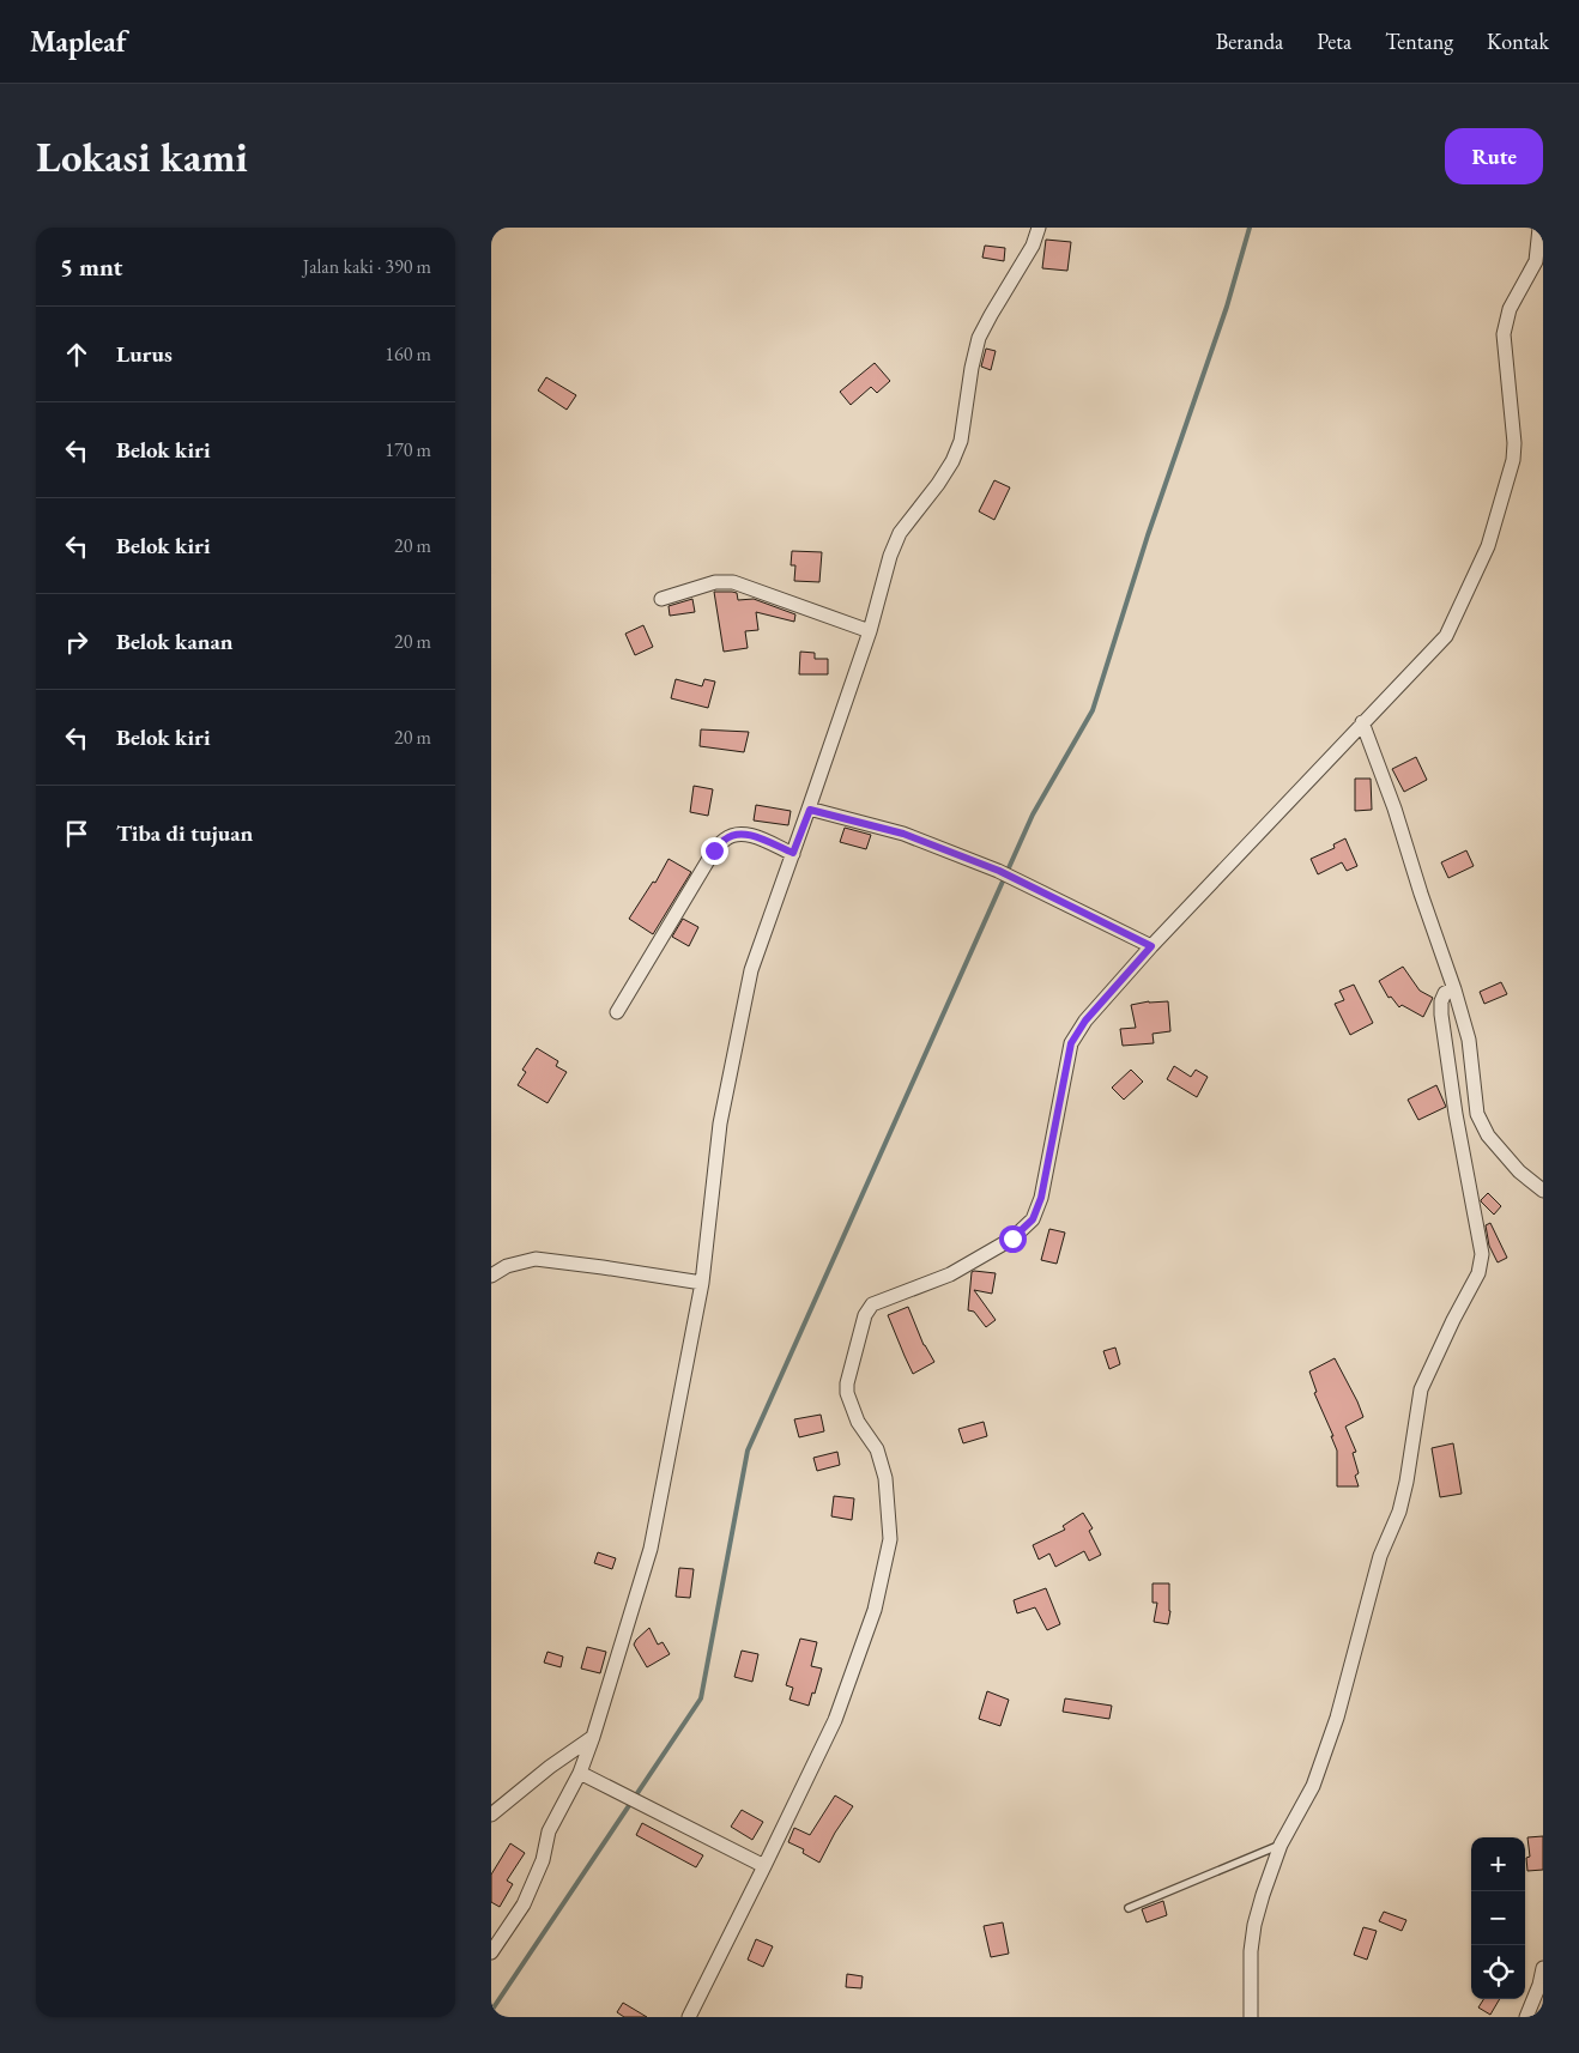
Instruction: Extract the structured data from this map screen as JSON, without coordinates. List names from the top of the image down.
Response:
{
  "page": {
    "header": "Mapleaf",
    "nav": [
      "Beranda",
      "Peta",
      "Tentang",
      "Kontak"
    ],
    "buttons": "Rute",
    "title": "Lokasi kami",
    "heading": ["5 mnt", "Jalan kaki · 390 m"],
    "list": [
      ["Lurus", "160 m"],
      ["Belok kiri", "170 m"],
      ["Belok kiri", "20 m"],
      ["Belok kanan", "20 m"],
      ["Belok kiri", "20 m"],
      "Tiba di tujuan"
    ],
    "map_buttons": ["+", "−"]
  }
}
